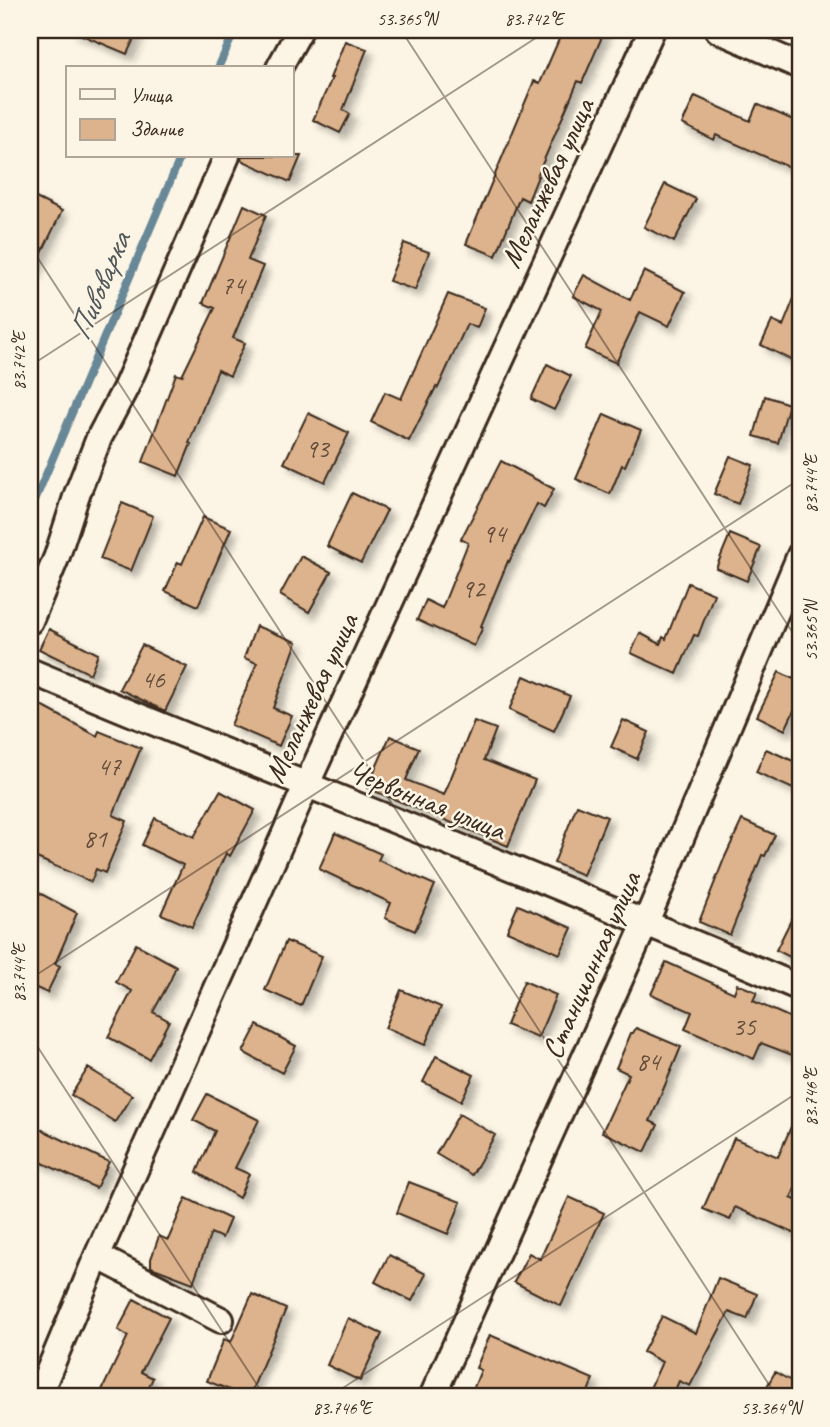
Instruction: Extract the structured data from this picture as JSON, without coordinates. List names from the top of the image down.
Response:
{
  "streets": {
    "street": ["Меланжевая улица", "Червонная улица", "Станционная улица"]
  },
  "crossings": [
    ["Меланжевая улица", "Червонная улица"],
    ["Червонная улица", "Станционная улица"]
  ],
  "water": ["Пивоварка"],
  "house_numbers": [
    "74",
    "93",
    "94",
    "92",
    "46",
    "47",
    "81",
    "35",
    "84"
  ],
  "legend": ["Улица", "Здание"],
  "coordinates": [
    "53.365°N",
    "83.742°E",
    "83.744°E",
    "83.746°E",
    "53.364°N"
  ]
}
